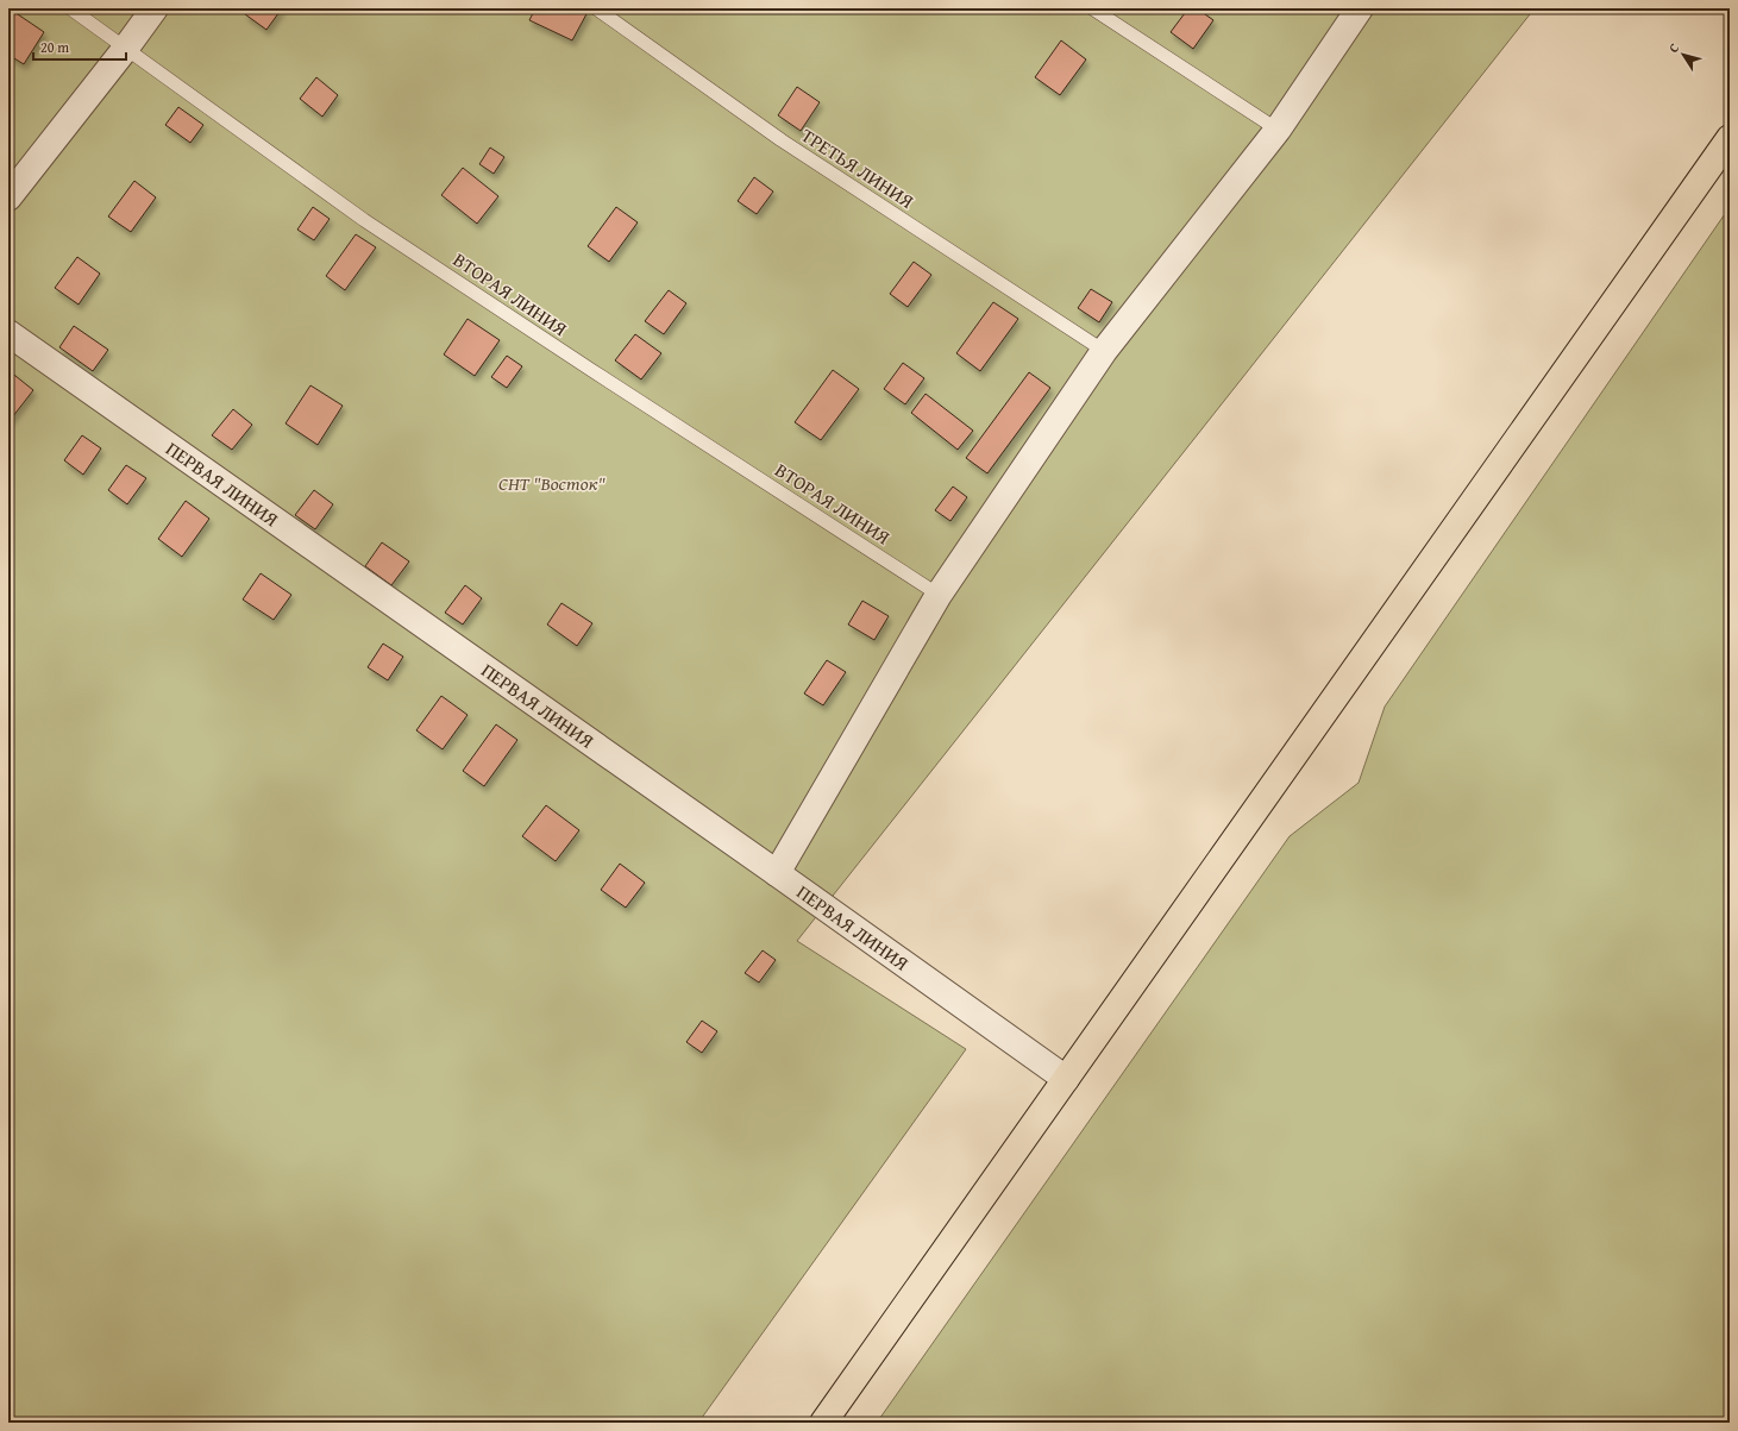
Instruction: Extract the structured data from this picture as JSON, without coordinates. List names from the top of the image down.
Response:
{
  "streets": {
    "street": ["ПЕРВАЯ ЛИНИЯ"],
    "lane": ["ТРЕТЬЯ ЛИНИЯ", "ВТОРАЯ ЛИНИЯ"]
  },
  "parks": ["СНТ \"Восток\""],
  "scale_bar": "20 m",
  "north": "top left"
}
